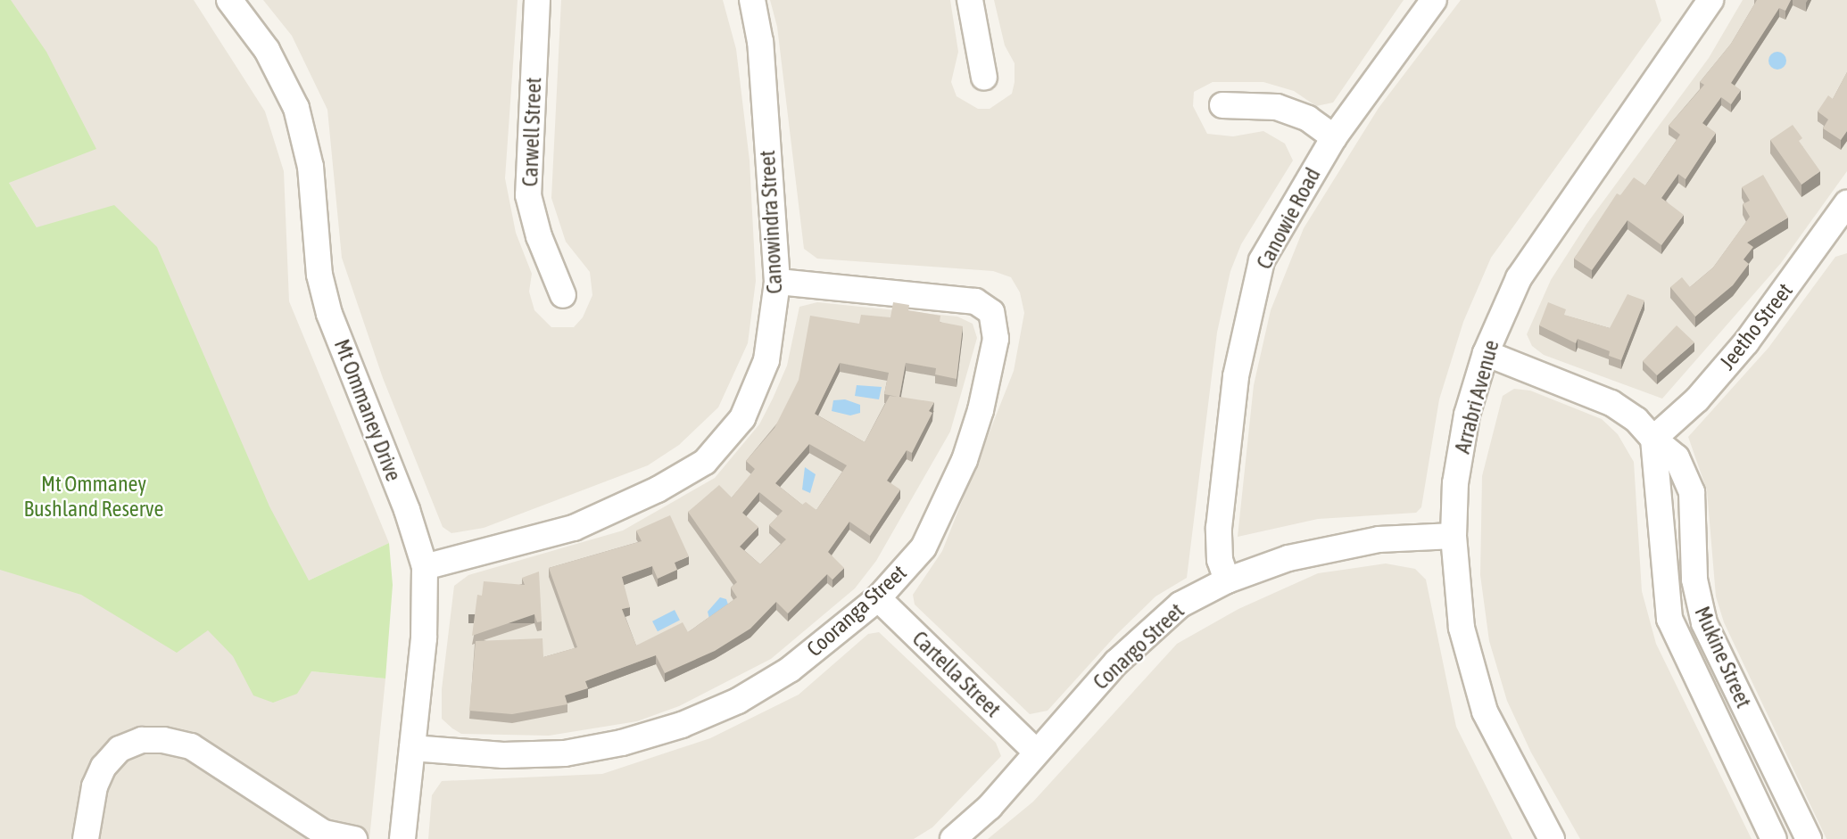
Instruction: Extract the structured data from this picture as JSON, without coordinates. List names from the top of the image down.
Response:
{
  "streets": {
    "street": [
      "Carwell Street",
      "Canowie Road",
      "Canowindra Street",
      "Jeetho Street",
      "Arrabri Avenue",
      "Mt Ommaney Drive",
      "Cooranga Street",
      "Conargo Street",
      "Mukine Street",
      "Cartella Street"
    ]
  },
  "crossings": [
    ["Canowie Road", "Conargo Street"],
    ["Canowindra Street", "Mt Ommaney Drive"],
    ["Canowindra Street", "Cooranga Street"],
    ["Jeetho Street", "Mukine Street"],
    ["Arrabri Avenue", "Conargo Street"],
    ["Arrabri Avenue", "Mukine Street"],
    ["Mt Ommaney Drive", "Cooranga Street"],
    ["Cooranga Street", "Cartella Street"],
    ["Conargo Street", "Cartella Street"]
  ],
  "parks": ["Mt Ommaney Bushland Reserve"]
}
